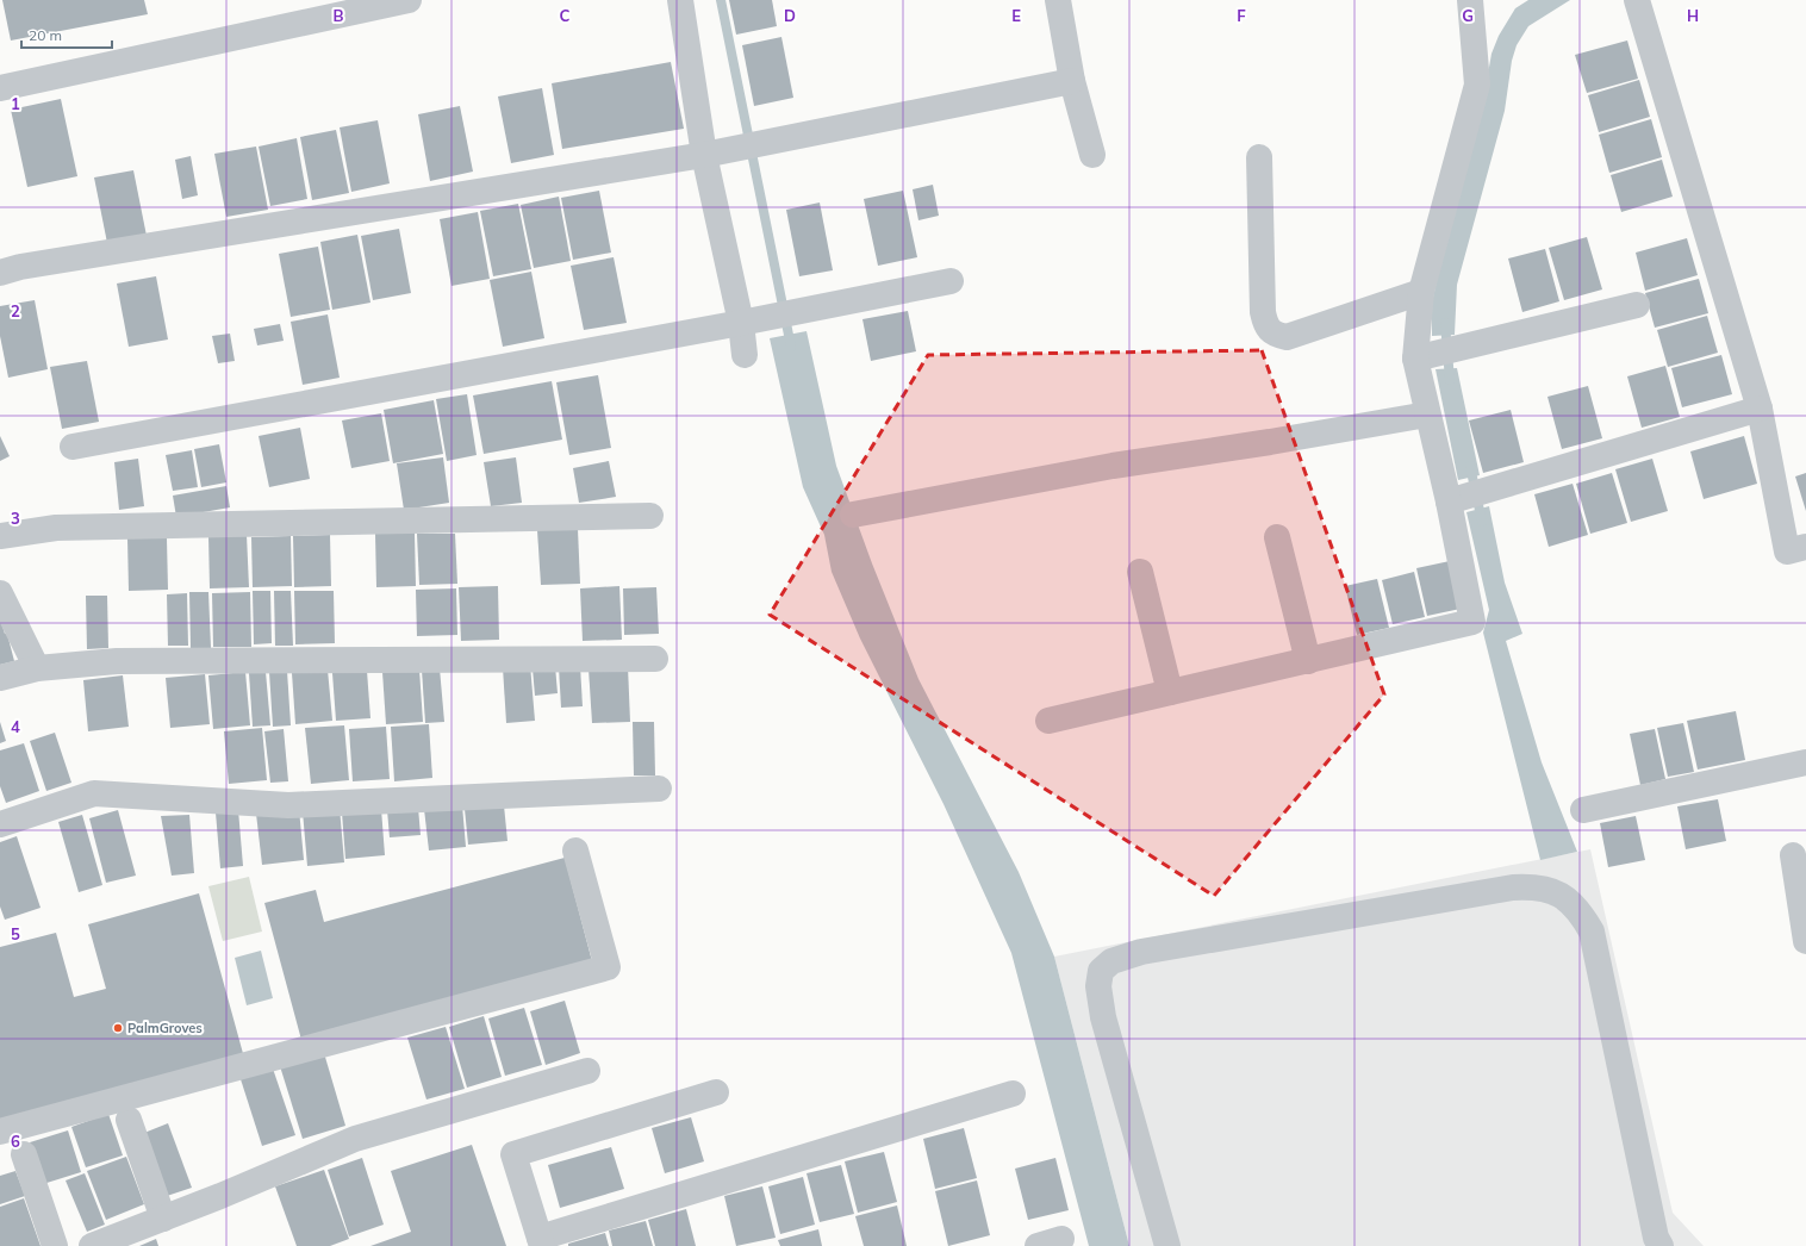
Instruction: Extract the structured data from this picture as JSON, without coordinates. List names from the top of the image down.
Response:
{
  "places": ["PalmGroves"],
  "scale_bar": "20 m",
  "grid": {
    "columns": [
      "B",
      "C",
      "D",
      "E",
      "F",
      "G",
      "H"
    ],
    "rows": [
      "1",
      "2",
      "3",
      "4",
      "5",
      "6"
    ]
  }
}
